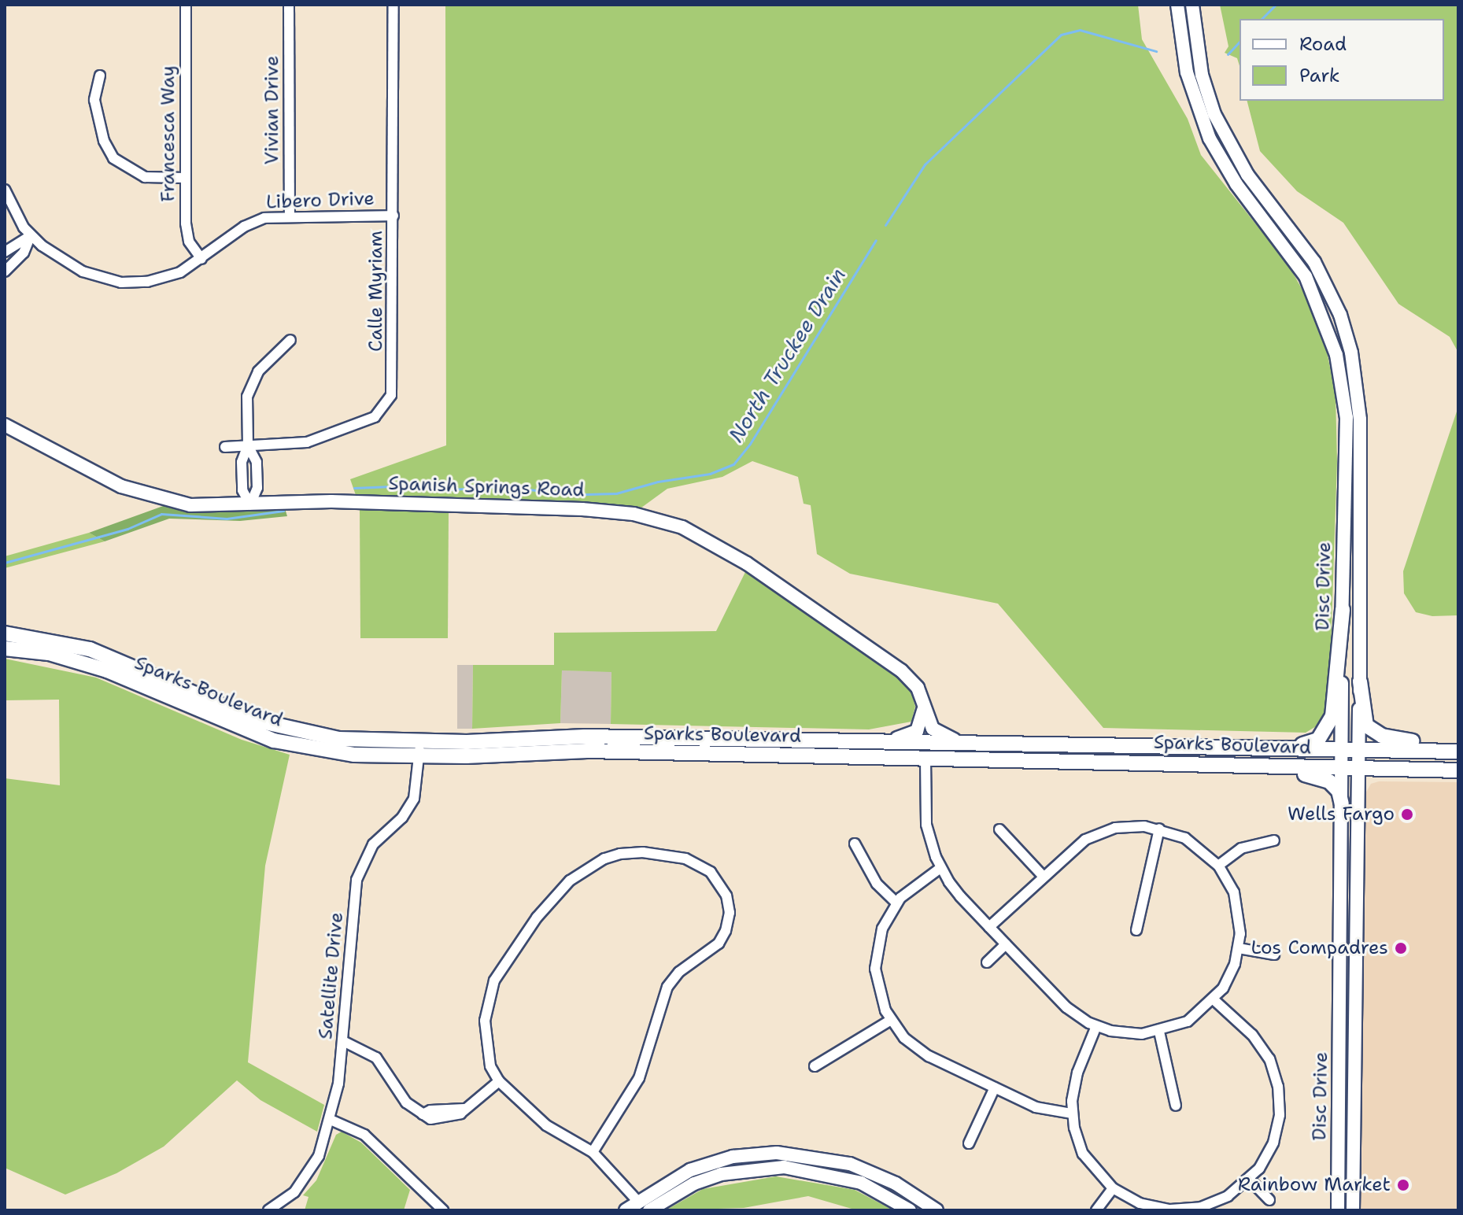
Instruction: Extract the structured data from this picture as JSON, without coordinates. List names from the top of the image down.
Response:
{
  "streets": {
    "main road": ["Spanish Springs Road", "Disc Drive", "Sparks Boulevard"],
    "street": [
      "Vivian Drive",
      "Francesca Way",
      "Libero Drive",
      "Calle Myriam",
      "Satellite Drive"
    ]
  },
  "crossings": [
    ["Vivian Drive", "Libero Drive"],
    ["Francesca Way", "Libero Drive"],
    ["Libero Drive", "Calle Myriam"],
    ["Spanish Springs Road", "Sparks Boulevard"],
    ["Disc Drive", "Sparks Boulevard"],
    ["Sparks Boulevard", "Satellite Drive"]
  ],
  "water": ["North Truckee Drain"],
  "places": ["Wells Fargo", "Los Compadres", "Rainbow Market"],
  "legend": ["Road", "Park"]
}
